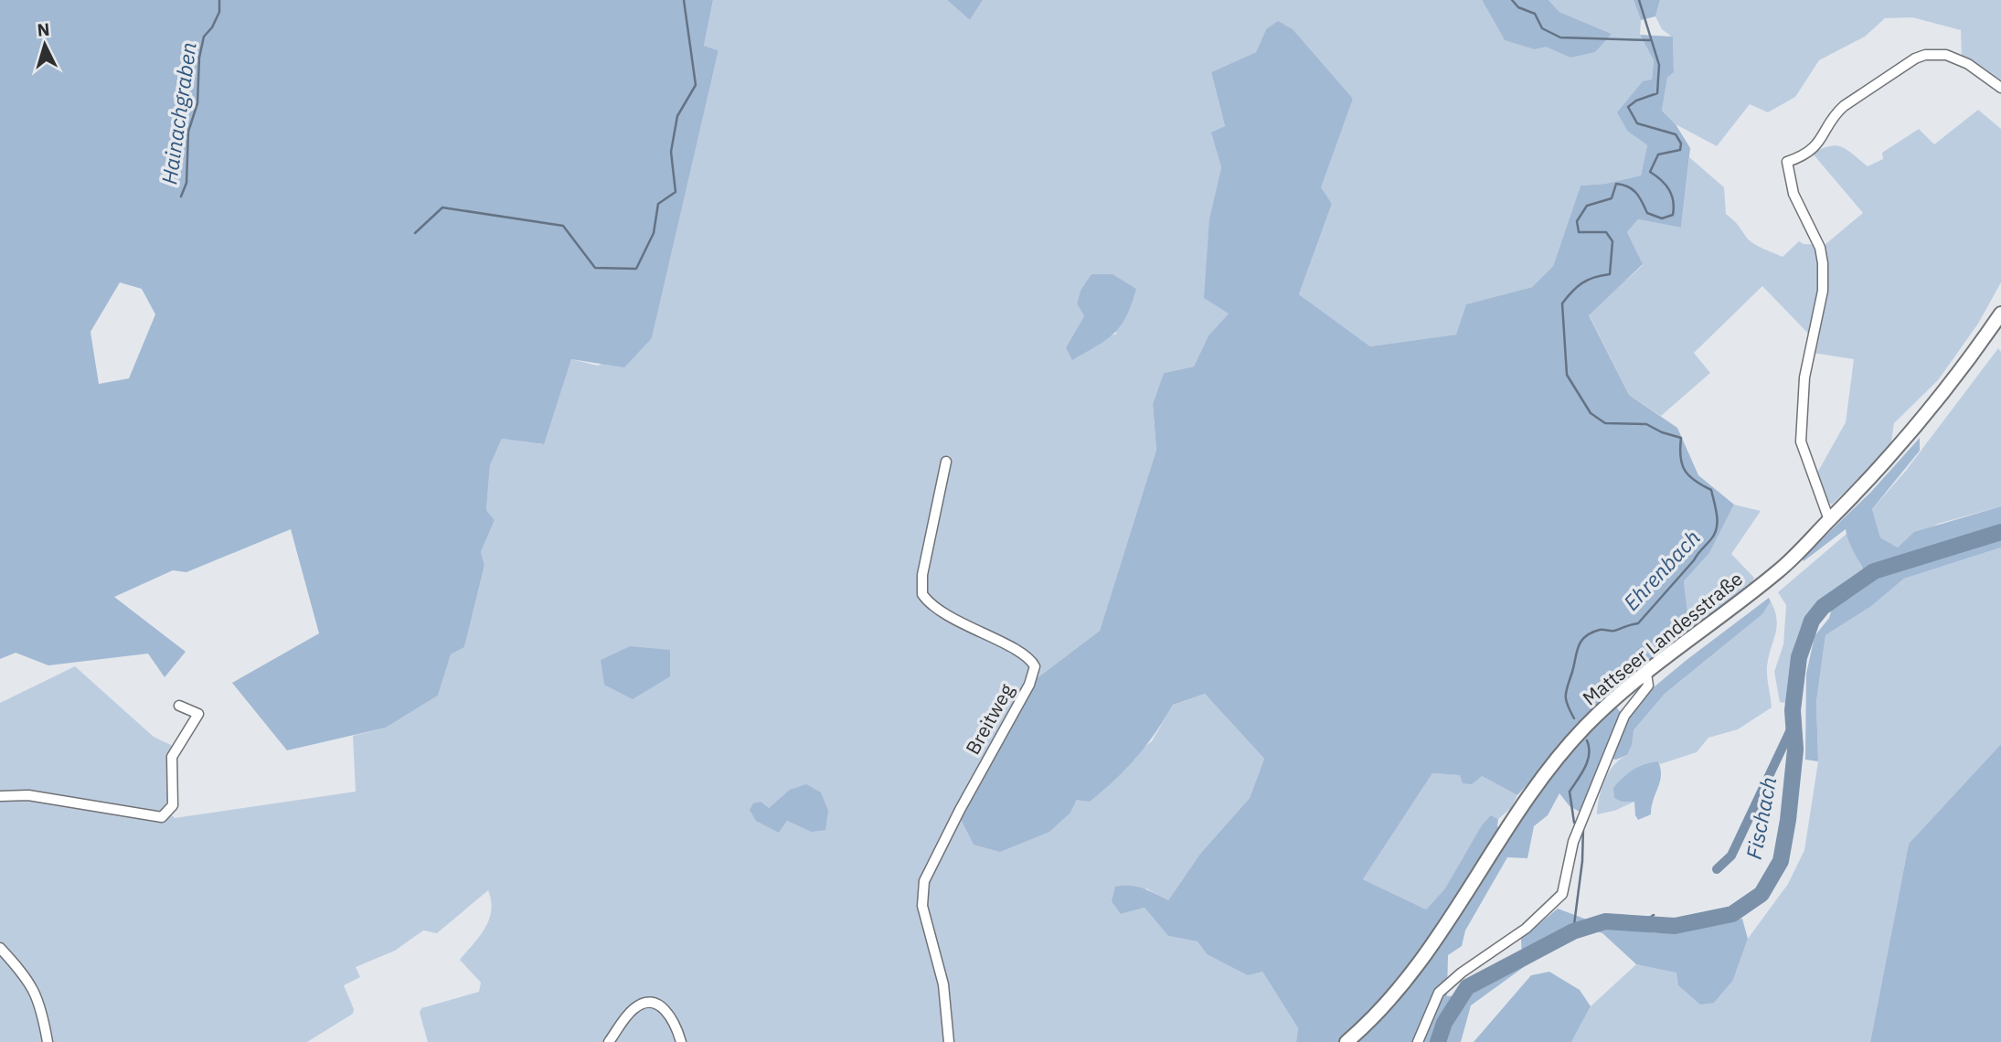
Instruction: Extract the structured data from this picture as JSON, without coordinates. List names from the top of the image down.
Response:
{
  "streets": {
    "main road": ["Mattseer Landesstraße"],
    "street": ["Breitweg"]
  },
  "water": ["Hainachgraben", "Ehrenbach", "Fischach"],
  "north": "top"
}
